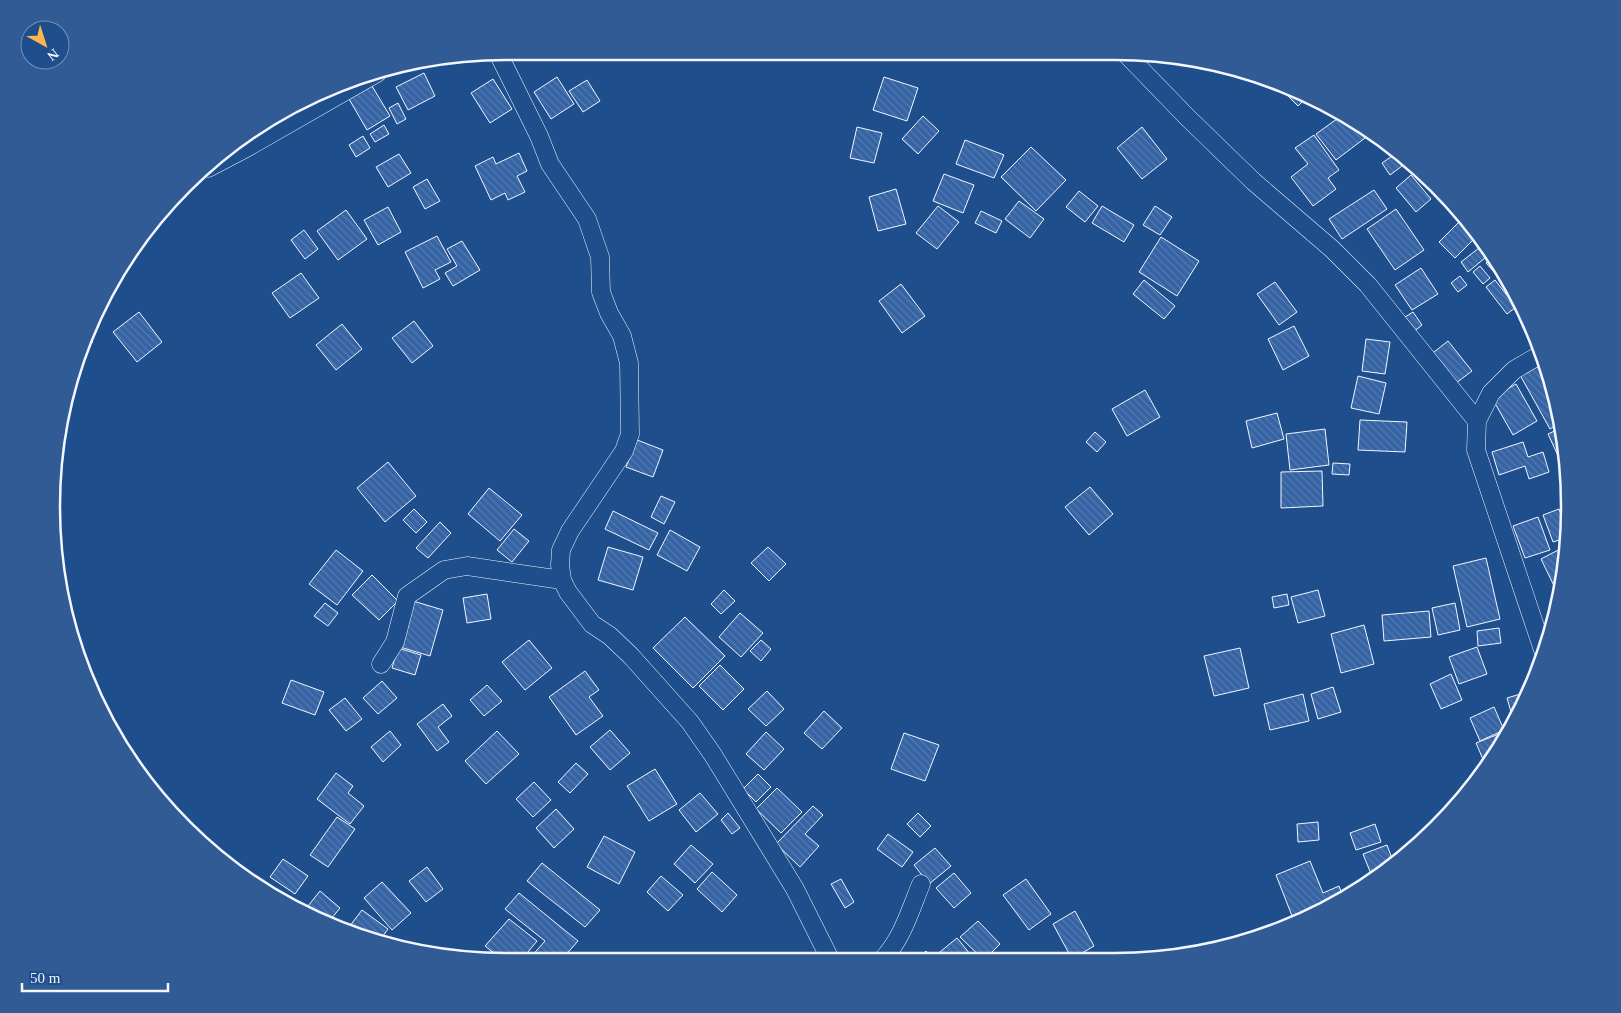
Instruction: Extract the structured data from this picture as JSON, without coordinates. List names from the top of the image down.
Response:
{
  "scale_bar": "50 m",
  "north": "bottom right"
}
